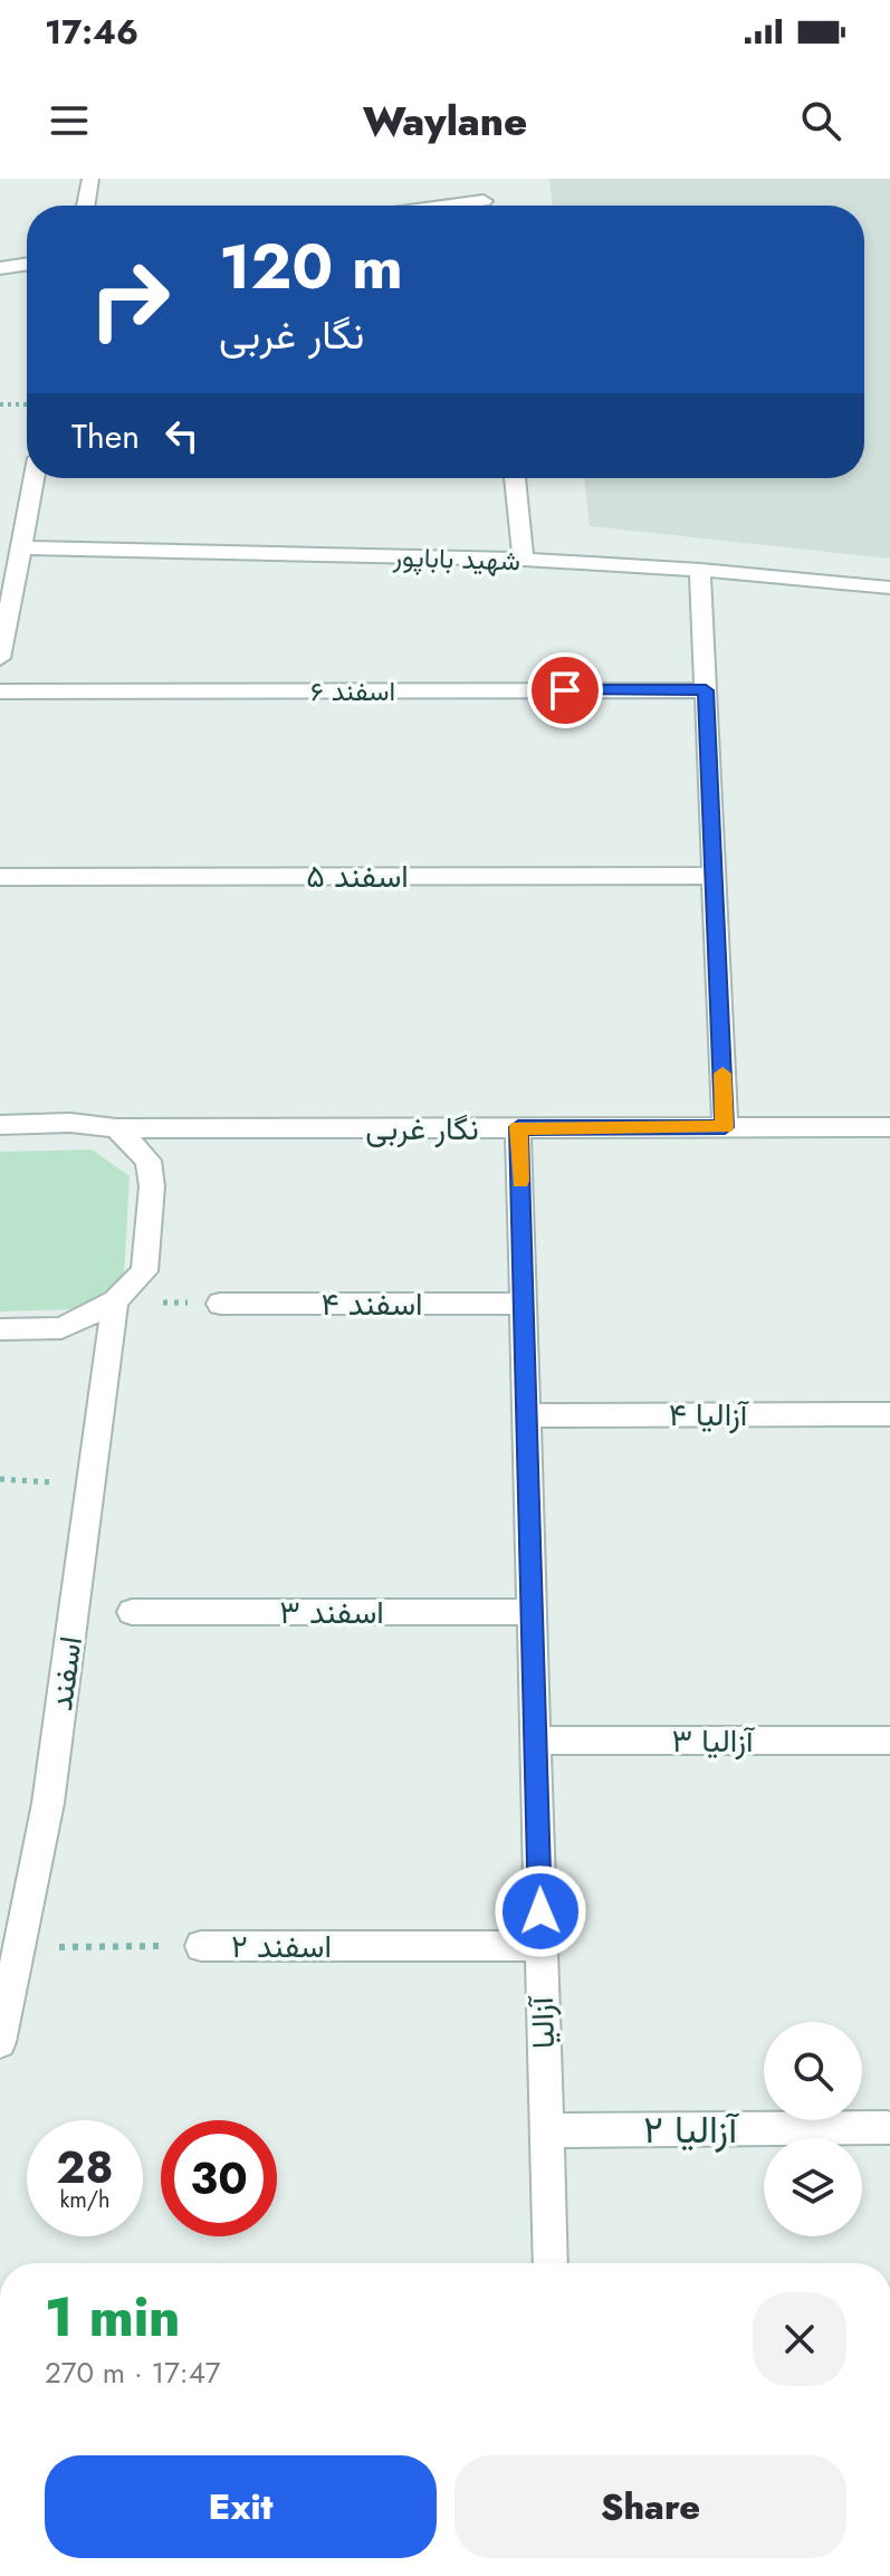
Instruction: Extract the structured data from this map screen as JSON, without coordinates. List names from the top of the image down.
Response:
{
  "streets": {
    "street": [
      "شهید باباپور",
      "اسفند ۶",
      "اسفند ۵",
      "نگار غربی",
      "اسفند ۴",
      "آزالیا ۴",
      "اسفند ۳",
      "اسفند",
      "آزالیا ۳",
      "اسفند ۲",
      "آزالیا",
      "آزالیا ۲"
    ]
  },
  "crossings": [
    ["نگار غربی", "آزالیا"],
    ["اسفند ۴", "آزالیا"],
    ["آزالیا ۴", "آزالیا"],
    ["اسفند ۳", "آزالیا"],
    ["اسفند", "اسفند ۲"],
    ["آزالیا ۳", "آزالیا"],
    ["اسفند ۲", "آزالیا"],
    ["آزالیا", "آزالیا ۲"]
  ],
  "page": {
    "status": "17:46",
    "header": "Waylane",
    "turn": ["120 m", "نگار غربی"],
    "then": "Then",
    "speed": "28 km/h",
    "limit": "30",
    "heading": ["1 min", "270 m · 17:47"],
    "buttons": ["Exit", "Share"]
  }
}
